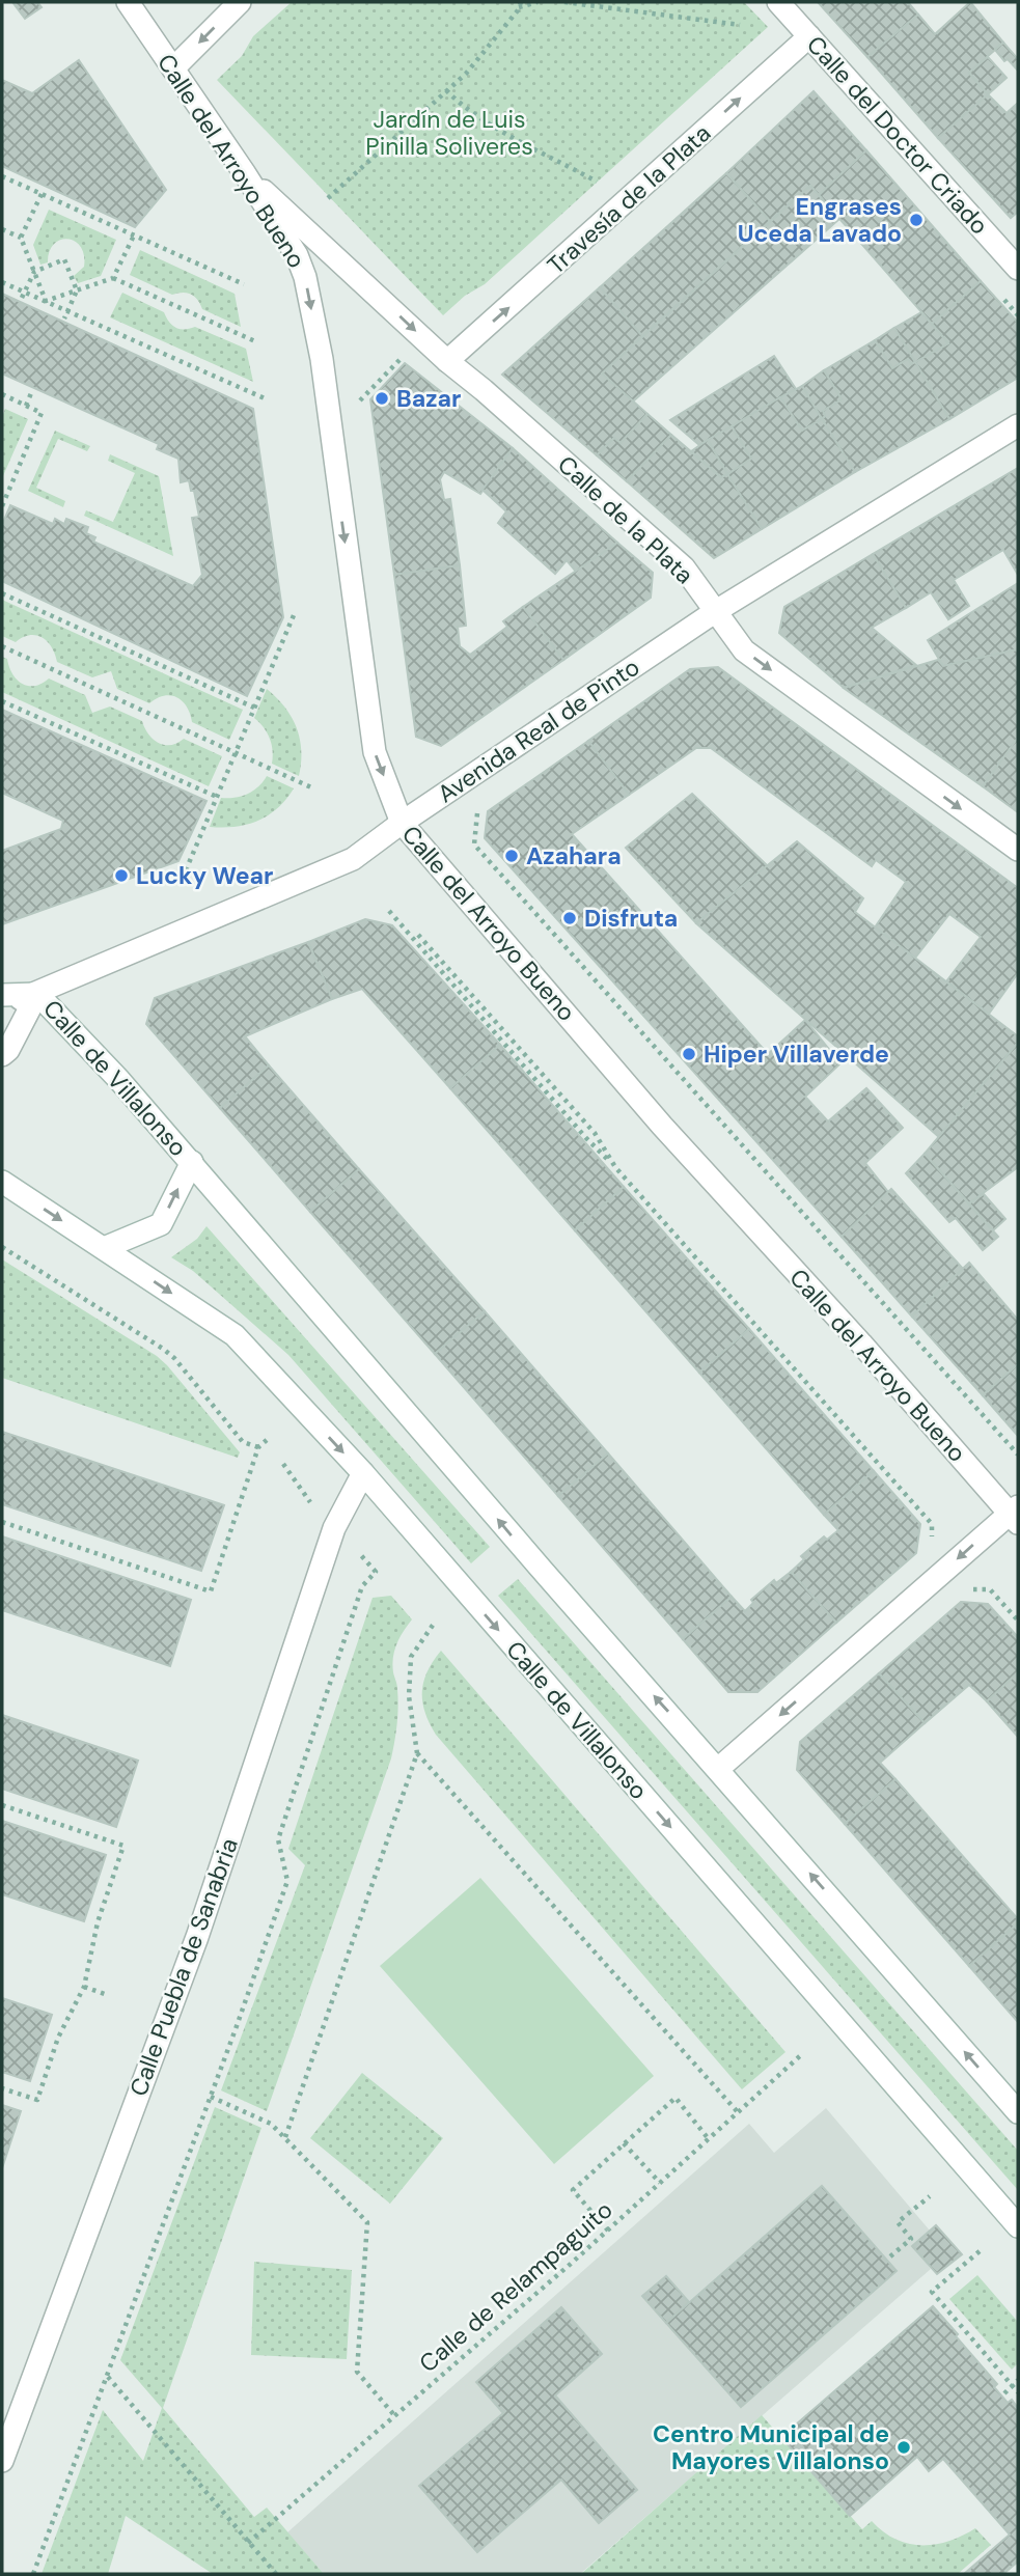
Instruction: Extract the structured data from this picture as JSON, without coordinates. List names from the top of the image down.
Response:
{
  "streets": {
    "street": [
      "Calle del Doctor Criado",
      "Calle del Arroyo Bueno",
      "Travesía de la Plata",
      "Calle de la Plata",
      "Avenida Real de Pinto",
      "Calle de Villalonso",
      "Calle Puebla de Sanabria"
    ],
    "path": ["Calle de Relampaguito"]
  },
  "crossings": [
    ["Calle del Doctor Criado", "Travesía de la Plata"],
    ["Calle del Arroyo Bueno", "Calle de la Plata"],
    ["Calle del Arroyo Bueno", "Avenida Real de Pinto"],
    ["Travesía de la Plata", "Calle de la Plata"],
    ["Calle de la Plata", "Avenida Real de Pinto"],
    ["Avenida Real de Pinto", "Calle de Villalonso"],
    ["Calle de Villalonso", "Calle Puebla de Sanabria"]
  ],
  "one_way": ["Calle del Arroyo Bueno", "Travesía de la Plata", "Calle de la Plata"],
  "parks": ["Jardín de Luis Pinilla Soliveres"],
  "places": [
    "Engrases Uceda Lavado",
    "Bazar",
    "Azahara",
    "Lucky Wear",
    "Disfruta",
    "Hiper Villaverde",
    "Centro Municipal de Mayores Villalonso"
  ]
}
